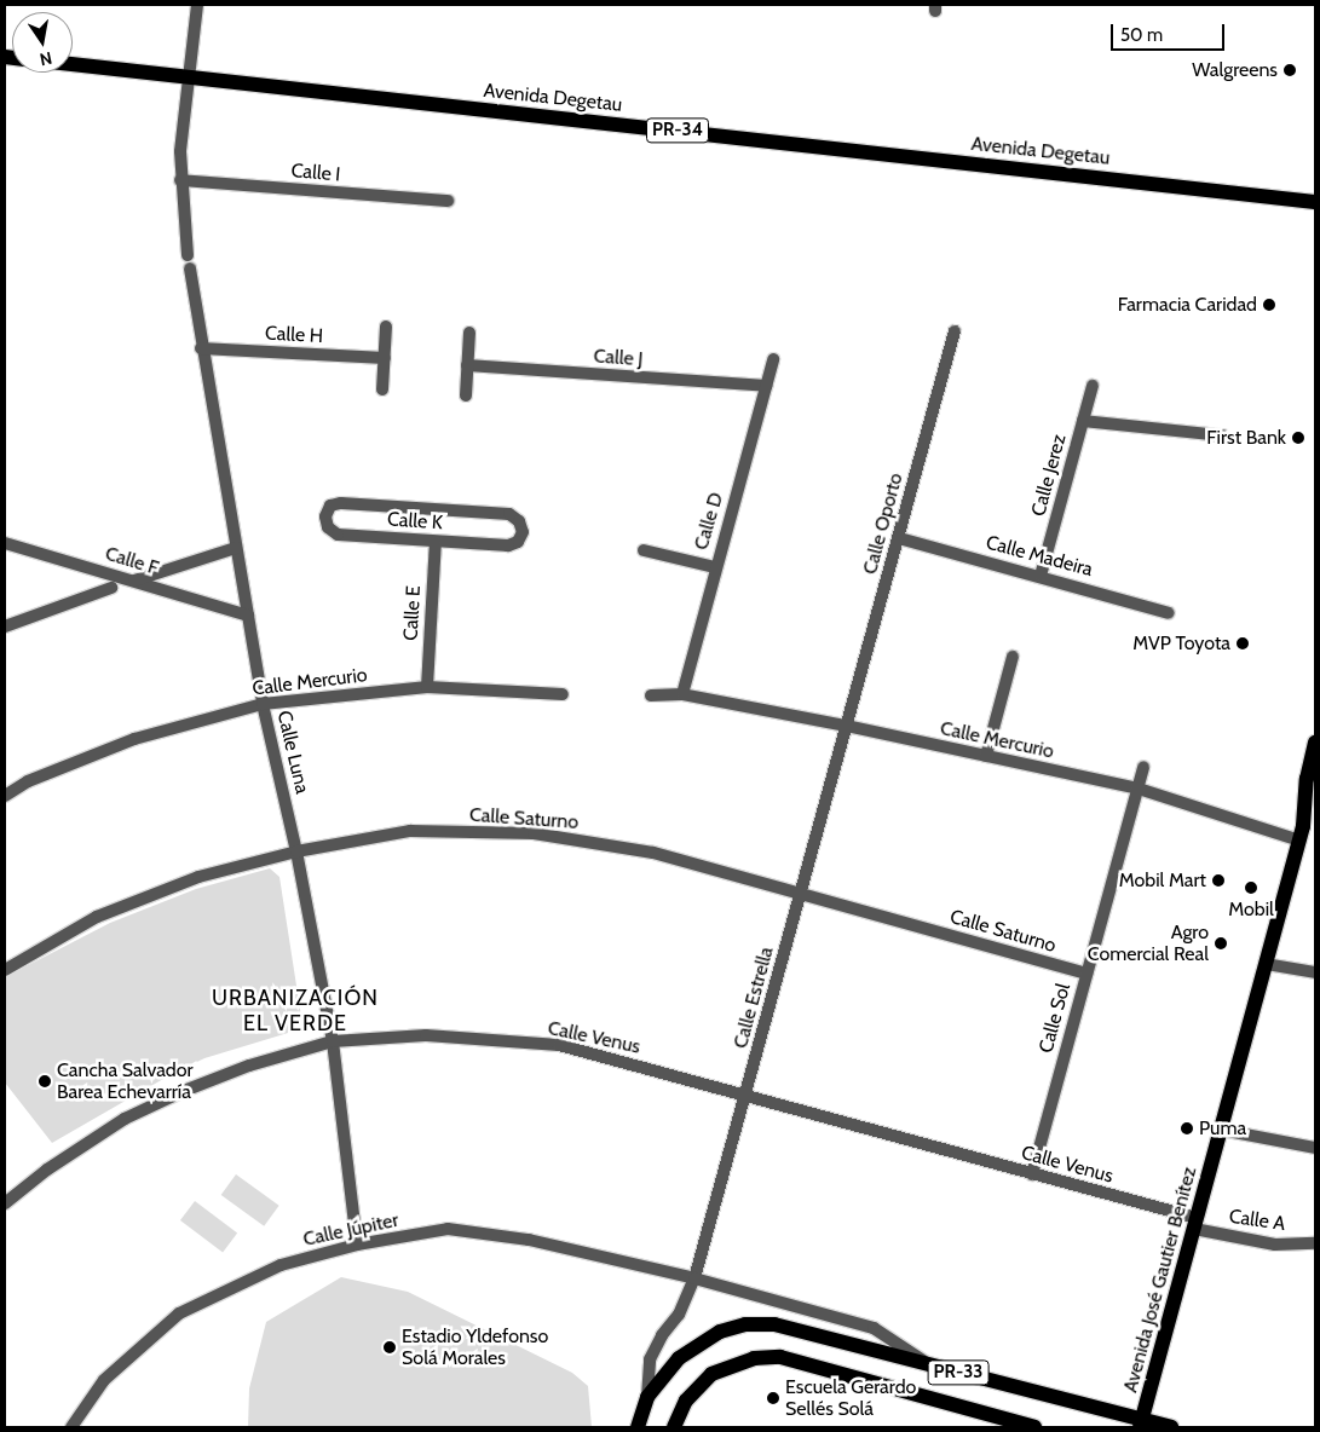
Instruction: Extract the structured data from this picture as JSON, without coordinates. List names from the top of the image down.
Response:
{
  "streets": {
    "main road": [
      "Avenida Degetau",
      "PR-34",
      "Avenida José Gautier Benítez",
      "PR-33"
    ],
    "street": [
      "Calle I",
      "Calle H",
      "Calle J",
      "Calle Jerez",
      "Calle K",
      "Calle D",
      "Calle Oporto",
      "Calle Madeira",
      "Calle F",
      "Calle E",
      "Calle Mercurio",
      "Calle Luna",
      "Calle Saturno",
      "Calle Estrella",
      "Calle Sol",
      "Calle Venus",
      "Calle A",
      "Calle Júpiter"
    ]
  },
  "crossings": [
    ["Calle I", "Calle Luna"],
    ["Calle H", "Calle Luna"],
    ["Calle J", "Calle D"],
    ["Calle Jerez", "Calle Madeira"],
    ["Calle K", "Calle E"],
    ["Calle D", "Calle Mercurio"],
    ["Calle Oporto", "Calle Madeira"],
    ["Calle Oporto", "Calle Mercurio"],
    ["Calle Oporto", "Calle Estrella"],
    ["Calle F", "Calle Luna"],
    ["Calle E", "Calle Mercurio"],
    ["Calle Mercurio", "Calle Luna"],
    ["Calle Mercurio", "Calle Estrella"],
    ["Calle Mercurio", "Calle Sol"],
    ["Calle Mercurio", "Avenida José Gautier Benítez"],
    ["Calle Luna", "Calle Saturno"],
    ["Calle Luna", "Calle Venus"],
    ["Calle Luna", "Calle Júpiter"],
    ["Calle Saturno", "Calle Estrella"],
    ["Calle Saturno", "Calle Sol"],
    ["Calle Estrella", "Calle Venus"],
    ["Calle Estrella", "Calle Júpiter"],
    ["Calle Estrella", "PR-33"],
    ["Calle Sol", "Calle Venus"],
    ["Calle Venus", "Calle A"],
    ["Calle Venus", "Avenida José Gautier Benítez"],
    ["Calle A", "Avenida José Gautier Benítez"],
    ["Calle Júpiter", "PR-33"],
    ["Avenida José Gautier Benítez", "PR-33"]
  ],
  "districts": ["URBANIZACIÓN EL VERDE"],
  "places": [
    "Walgreens",
    "Farmacia Caridad",
    "First Bank",
    "MVP Toyota",
    "Mobil Mart",
    "Mobil",
    "Agro Comercial Real",
    "Cancha Salvador Barea Echevarría",
    "Puma",
    "Estadio Yldefonso Solá Morales",
    "Escuela Gerardo Sellés Solá"
  ],
  "scale_bar": "50 m",
  "north": "bottom"
}
